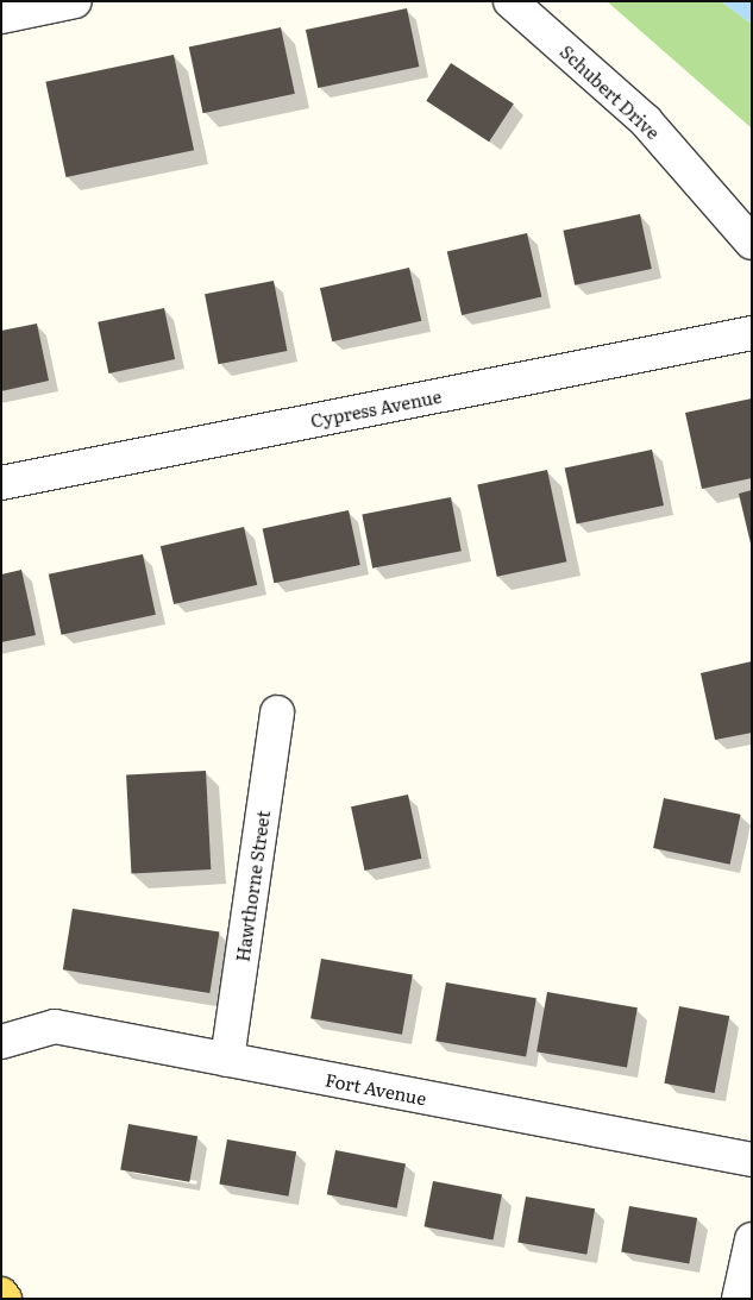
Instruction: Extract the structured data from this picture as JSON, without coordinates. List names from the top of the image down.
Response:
{
  "streets": {
    "street": [
      "Schubert Drive",
      "Cypress Avenue",
      "Hawthorne Street",
      "Fort Avenue"
    ]
  },
  "crossings": [
    ["Hawthorne Street", "Fort Avenue"]
  ]
}
